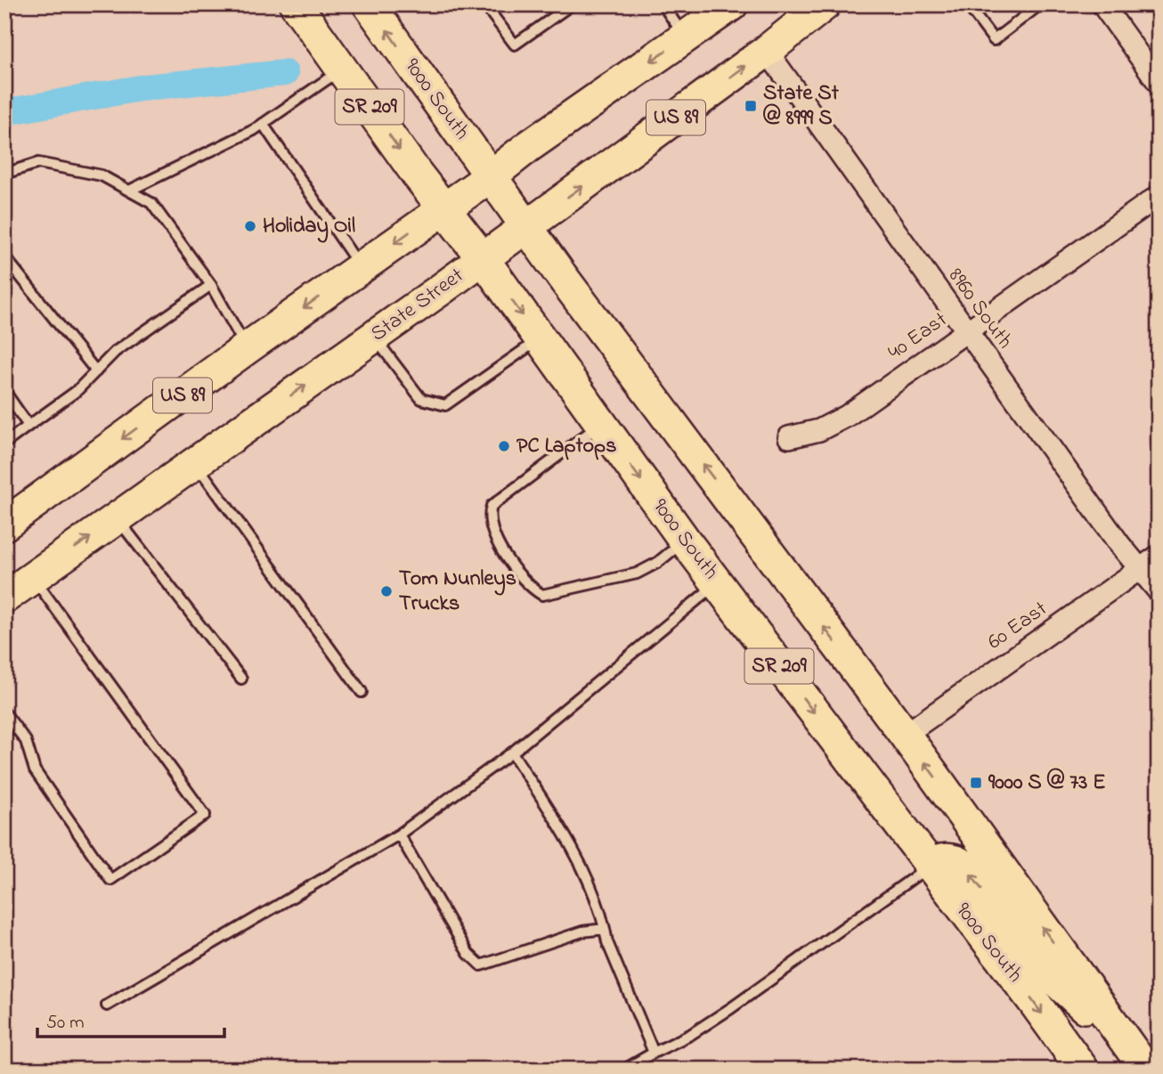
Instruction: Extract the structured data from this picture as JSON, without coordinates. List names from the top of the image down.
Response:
{
  "streets": {
    "main road": [
      "9000 South",
      "SR 209",
      "US 89",
      "State Street"
    ],
    "street": ["8960 South", "40 East", "60 East"]
  },
  "crossings": [
    ["9000 South", "US 89"],
    ["9000 South", "State Street"],
    ["9000 South", "60 East"],
    ["State Street", "8960 South"],
    ["8960 South", "40 East"],
    ["8960 South", "60 East"]
  ],
  "places": {
    "transit": ["State St @ 8999 S", "9000 S @ 73 E"],
    "other": ["Holiday Oil", "PC Laptops", "Tom Nunleys Trucks"]
  },
  "scale_bar": "50 m"
}
